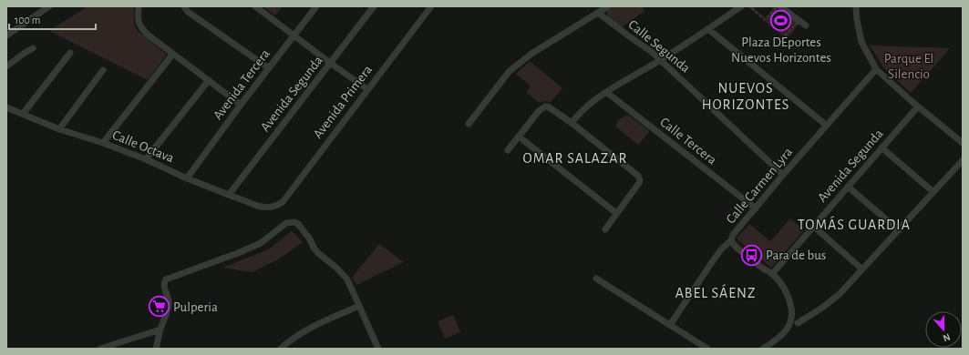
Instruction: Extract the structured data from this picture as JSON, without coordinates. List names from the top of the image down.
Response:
{
  "streets": {
    "street": [
      "Calle Segunda",
      "Avenida Tercera",
      "Avenida Segunda",
      "Avenida Primera",
      "Calle Tercera",
      "Calle Octava",
      "Calle Carmen Lyra"
    ]
  },
  "crossings": [
    ["Calle Segunda", "Calle Carmen Lyra"],
    ["Avenida Tercera", "Calle Octava"],
    ["Avenida Segunda", "Calle Octava"],
    ["Avenida Segunda", "Calle Carmen Lyra"],
    ["Avenida Primera", "Calle Octava"],
    ["Calle Tercera", "Calle Carmen Lyra"]
  ],
  "districts": [
    "NUEVOS HORIZONTES",
    "OMAR SALAZAR",
    "TOMÁS GUARDIA",
    "ABEL SÁENZ"
  ],
  "parks": ["Parque El Silencio"],
  "places": {
    "sports": ["Plaza DEportes Nuevos Horizontes"],
    "bus stop": ["Para de bus"],
    "supermarket": ["Pulperia"]
  },
  "scale_bar": "100 m",
  "north": "bottom"
}
